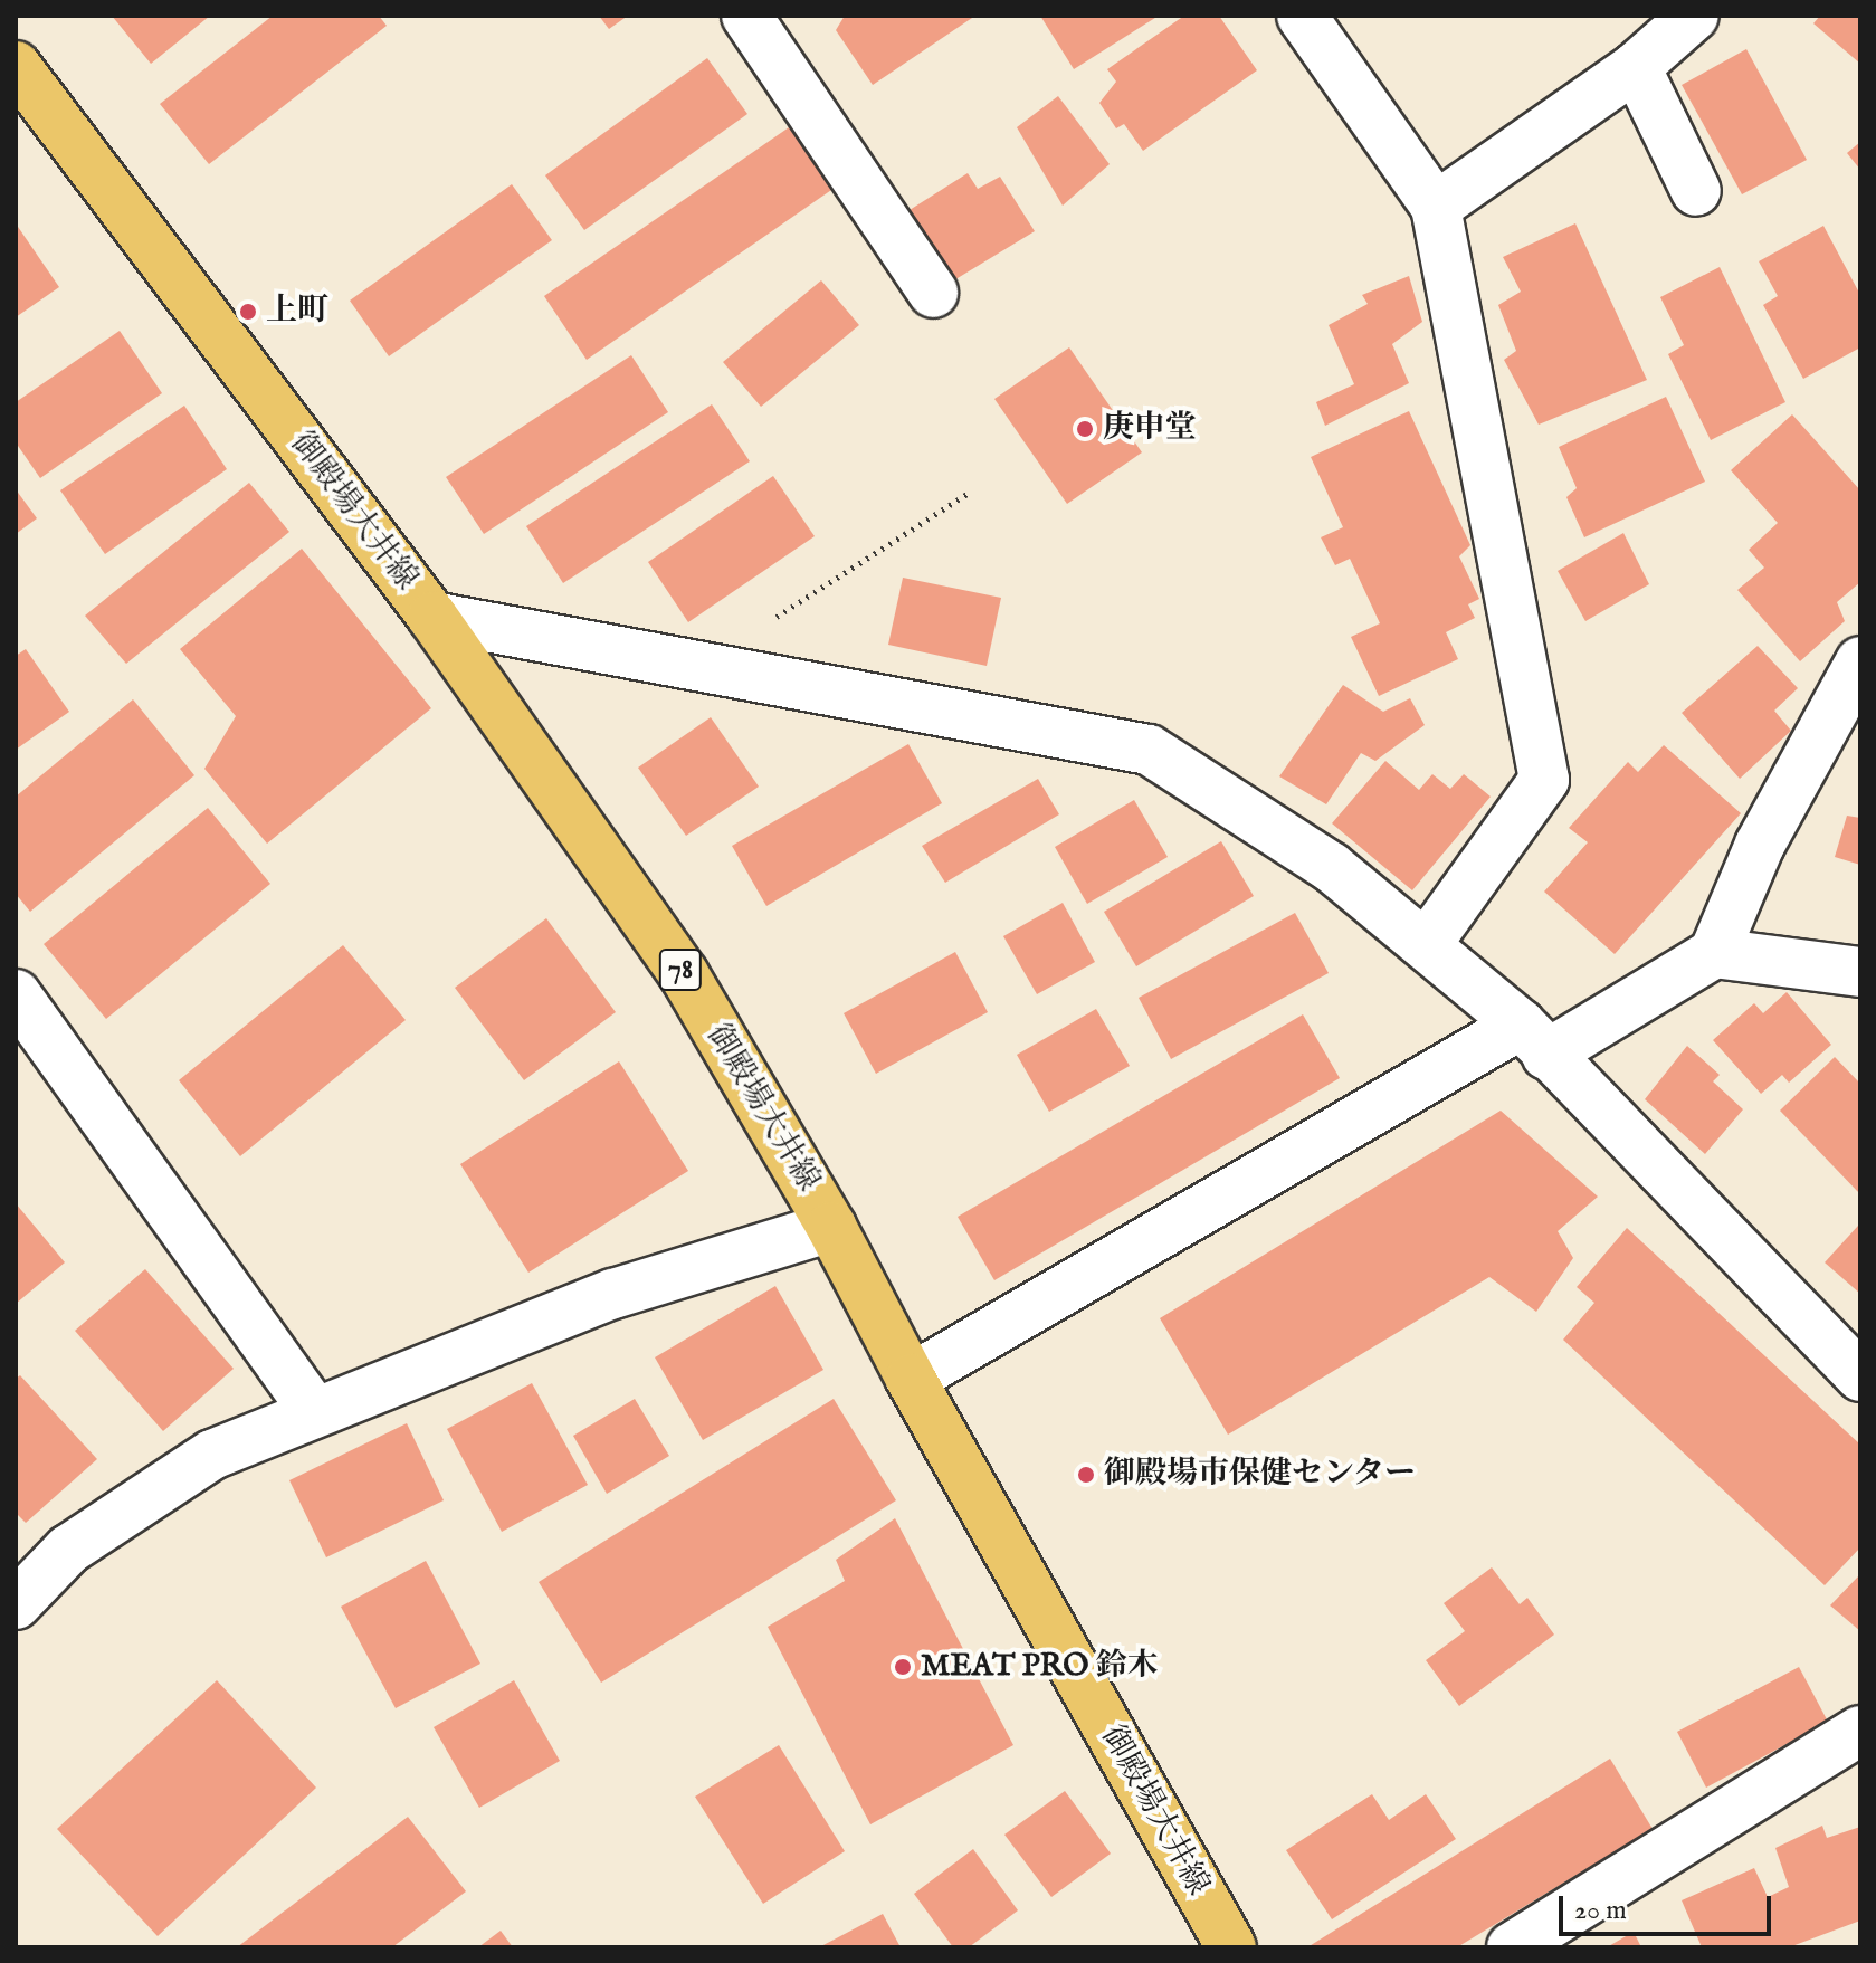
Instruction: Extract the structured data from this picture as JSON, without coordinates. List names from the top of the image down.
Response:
{
  "streets": {
    "main road": ["御殿場大井線", "78"]
  },
  "places": [
    "上町",
    "庚申堂",
    "御殿場市保健センター",
    "MEAT PRO 鈴木"
  ],
  "scale_bar": "20 m"
}
